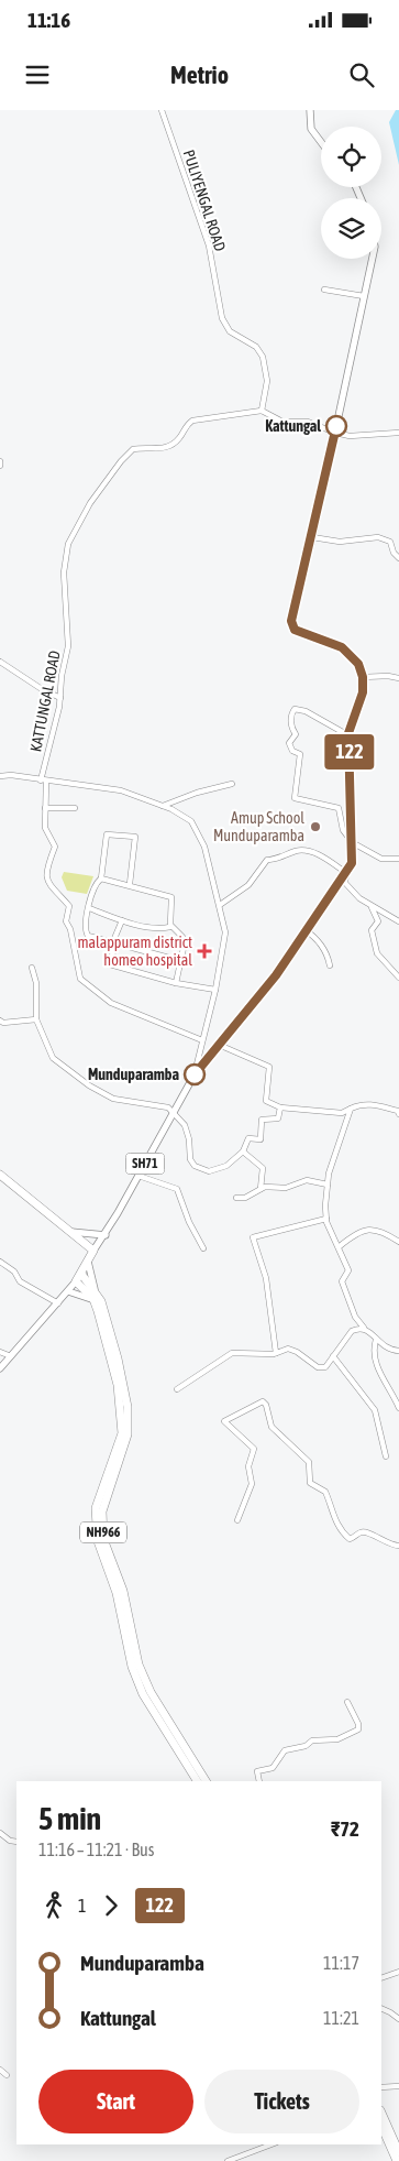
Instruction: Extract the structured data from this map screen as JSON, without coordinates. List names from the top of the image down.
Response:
{
  "streets": {
    "highway": ["NH966"],
    "main road": ["SH71"],
    "street": ["PULIYENGAL ROAD", "KATTUNGAL ROAD"]
  },
  "crossings": [
    ["PULIYENGAL ROAD", "KATTUNGAL ROAD"]
  ],
  "places": {
    "other": ["Kattungal", "Amup School Munduparamba", "Munduparamba"],
    "health": ["malappuram district homeo hospital"]
  },
  "lines": ["bus line 122"],
  "page": {
    "status": "11:16",
    "header": "Metrio",
    "on_map": "122",
    "heading": ["5 min", "11:16 – 11:21 · Bus", "₹72"],
    "legs": ["1", "122"],
    "list": [
      {
        "name": "Munduparamba",
        "value": "11:17"
      },
      {
        "name": "Kattungal",
        "value": "11:21"
      }
    ],
    "buttons": ["Start", "Tickets"]
  }
}
